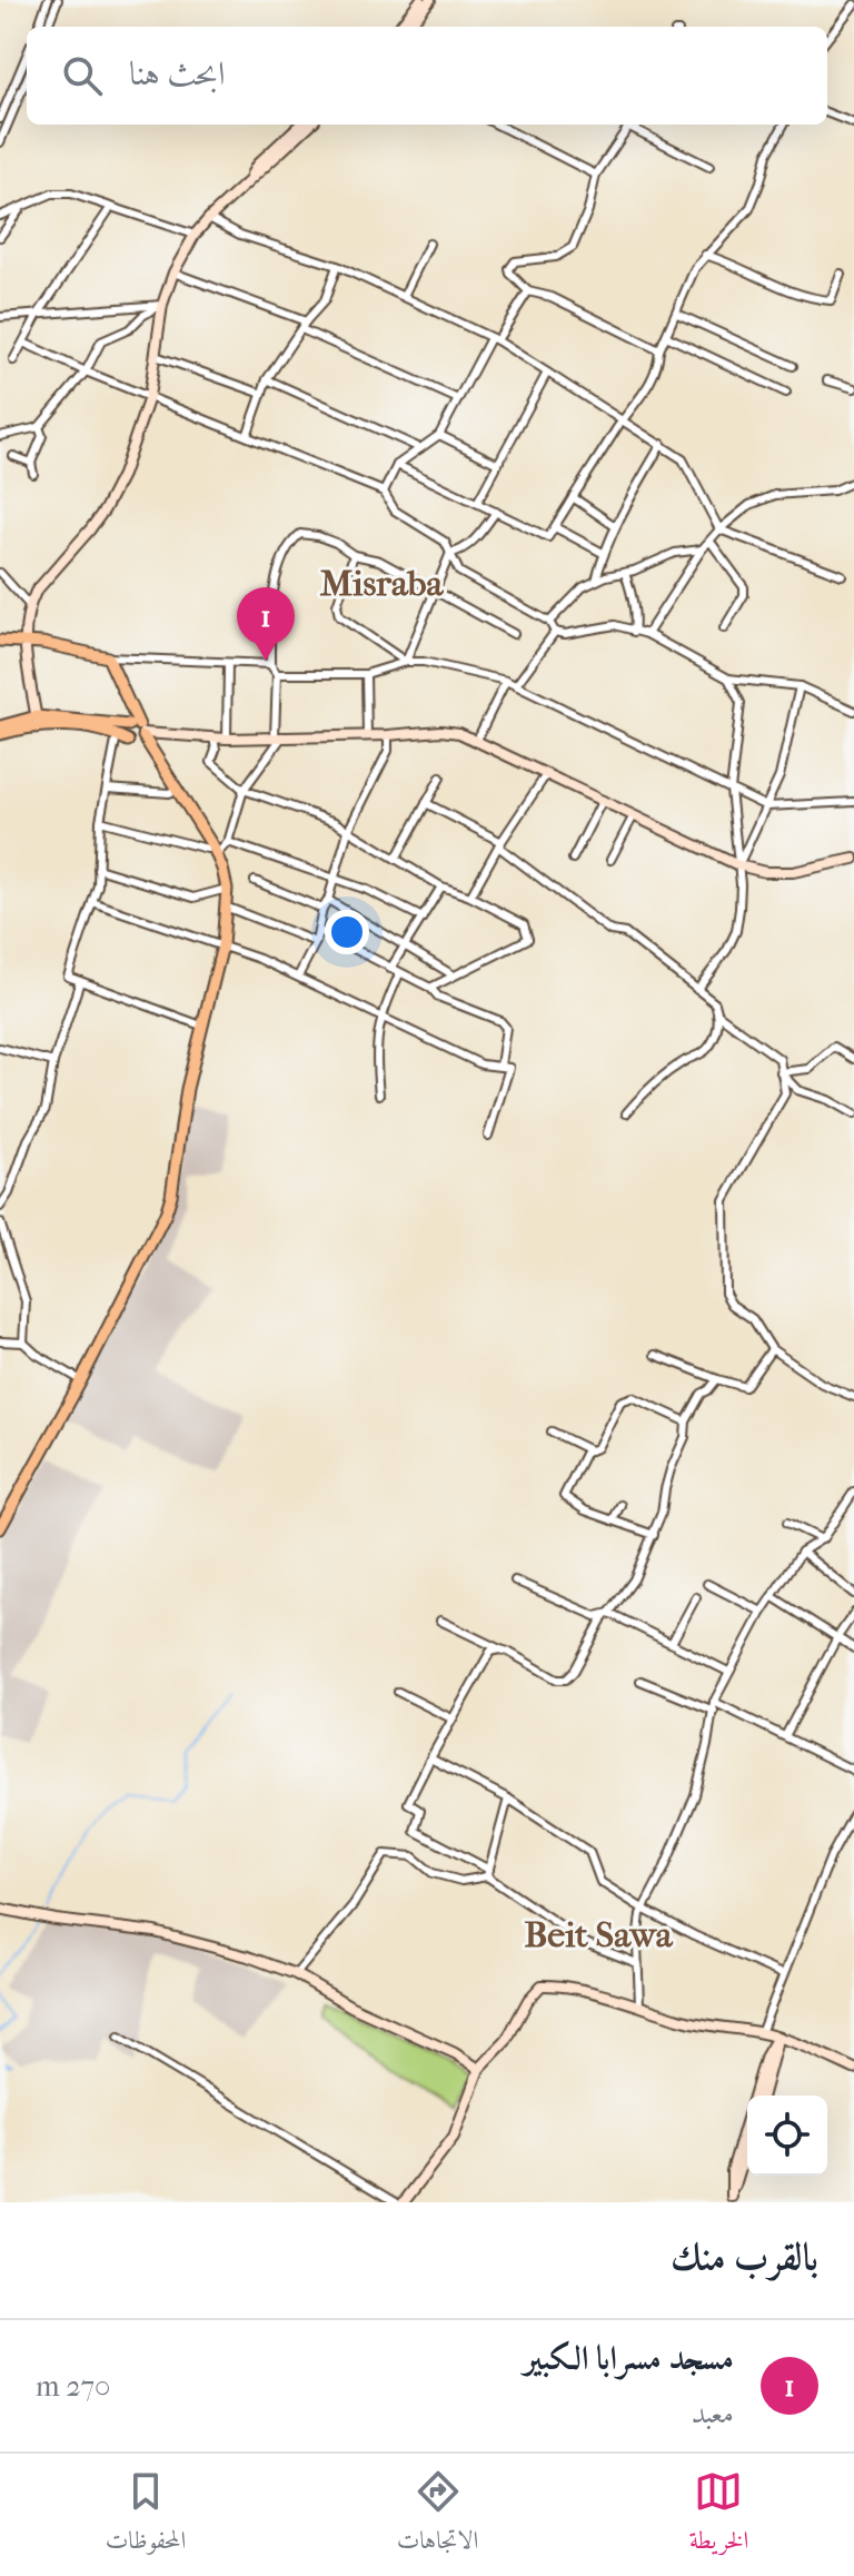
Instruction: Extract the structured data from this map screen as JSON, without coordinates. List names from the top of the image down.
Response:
{
  "districts": ["Misraba", "Beit Sawa"],
  "page": {
    "search": "ابحث هنا",
    "pins": "1",
    "heading": "بالقرب منك",
    "list": [
      {
        "mark": "1",
        "name": "مسجد مسرابا الكبير",
        "note": "معبد",
        "value": "270 m"
      }
    ],
    "nav": ["الخريطة", "الاتجاهات", "المحفوظات"]
  }
}
